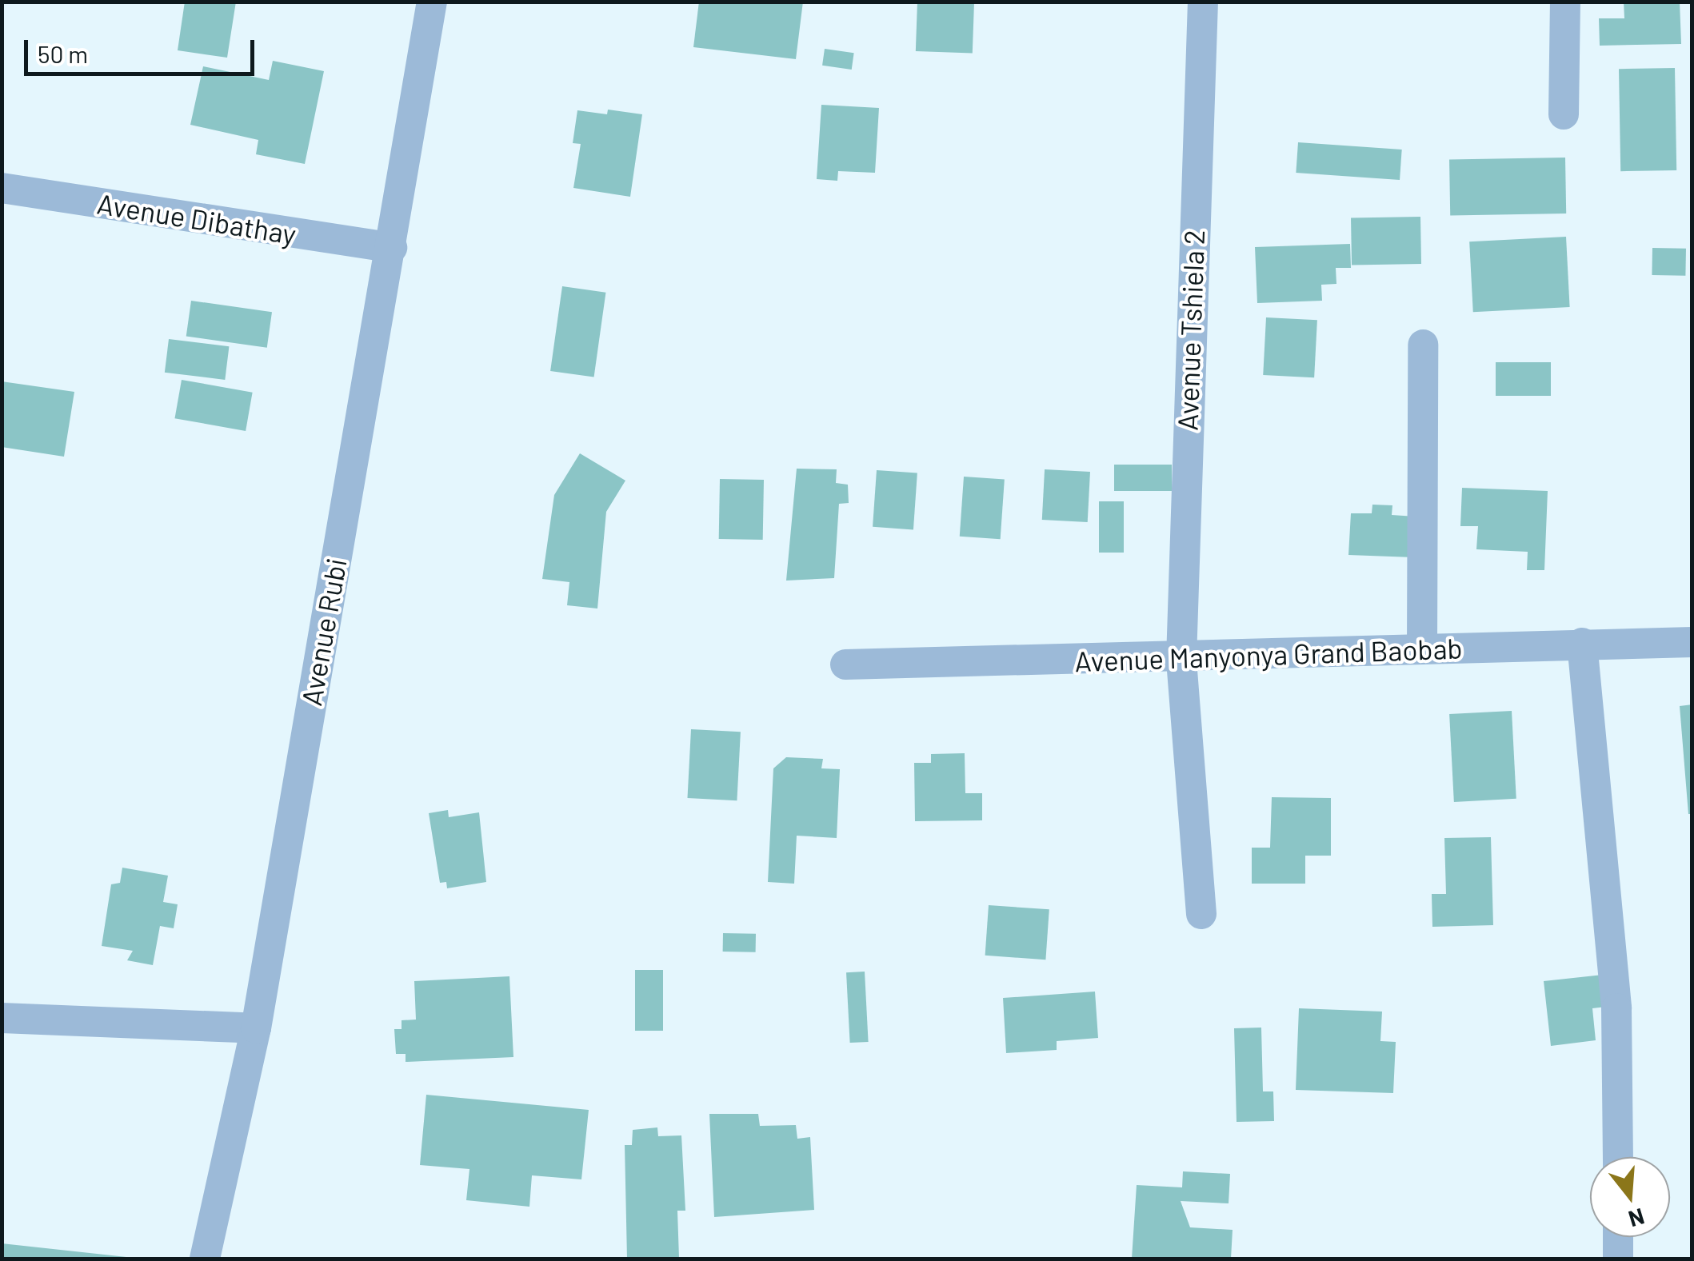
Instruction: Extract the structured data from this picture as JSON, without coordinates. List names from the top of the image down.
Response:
{
  "streets": {
    "street": [
      "Avenue Dibathay",
      "Avenue Tshiela 2",
      "Avenue Rubi",
      "Avenue Manyonya Grand Baobab"
    ]
  },
  "crossings": [
    ["Avenue Dibathay", "Avenue Rubi"],
    ["Avenue Tshiela 2", "Avenue Manyonya Grand Baobab"]
  ],
  "scale_bar": "50 m",
  "north": "bottom"
}
